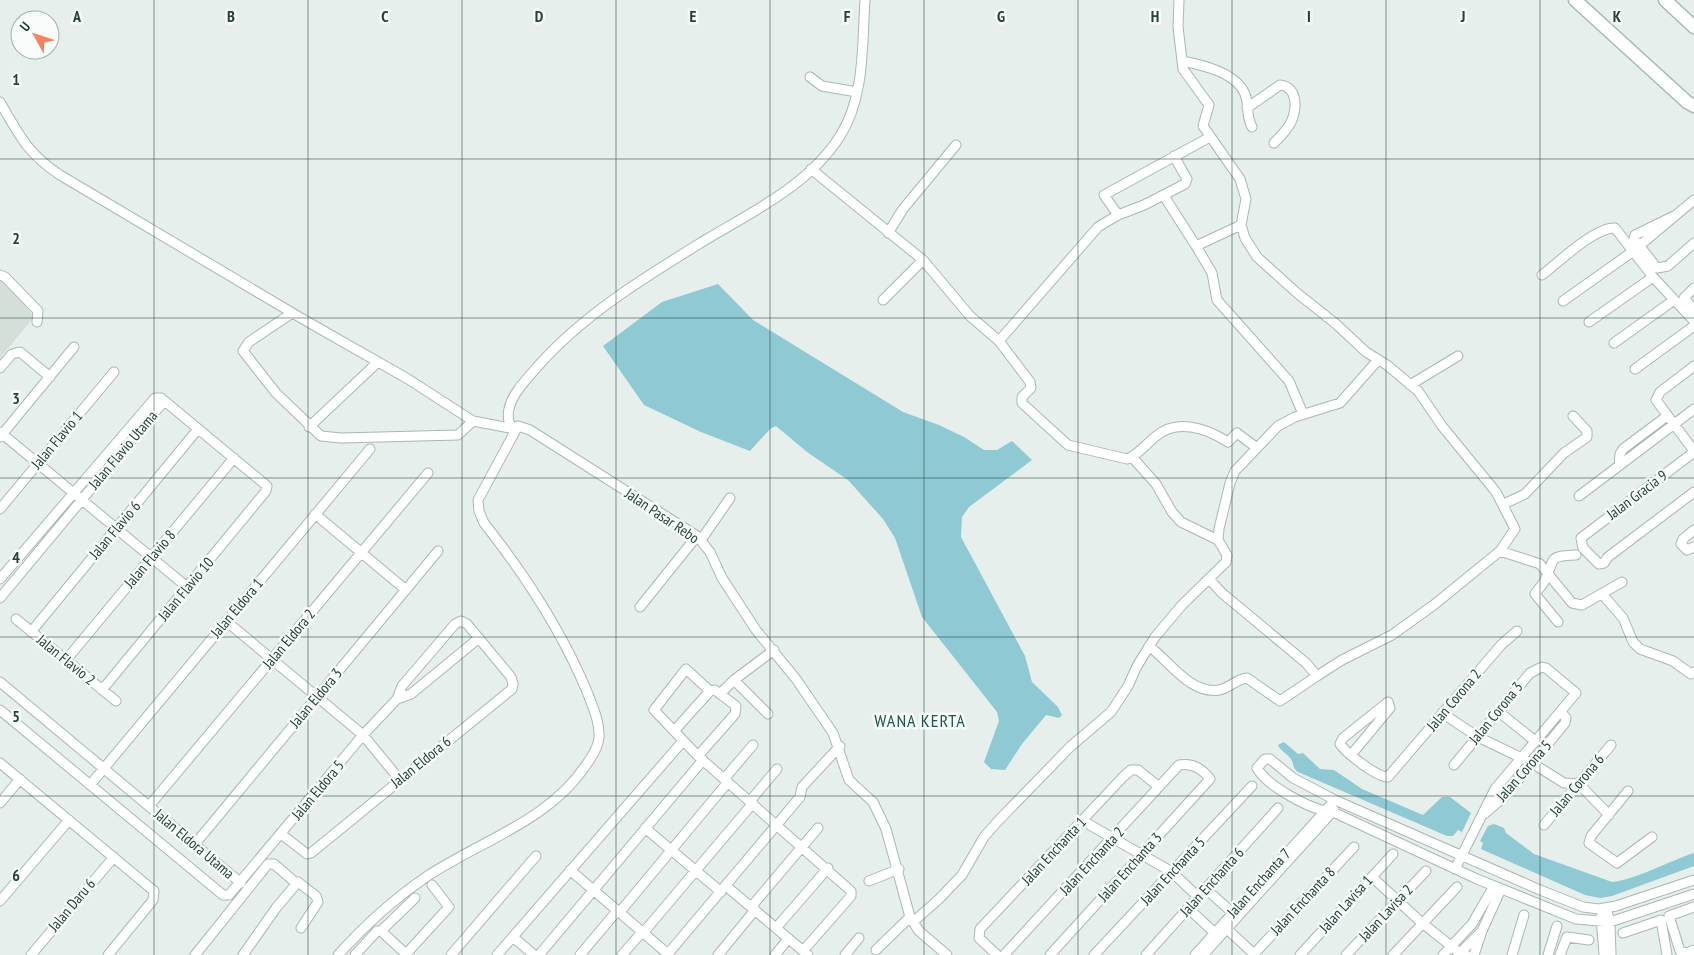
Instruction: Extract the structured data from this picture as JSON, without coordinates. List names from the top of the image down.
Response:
{
  "streets": {
    "street": [
      "Jalan Flavio 1",
      "Jalan Flavio Utama",
      "Jalan Gracia 9",
      "Jalan Pasar Rebo",
      "Jalan Flavio 6",
      "Jalan Flavio 8",
      "Jalan Flavio 10",
      "Jalan Eldora 1",
      "Jalan Eldora 2",
      "Jalan Flavio 2",
      "Jalan Eldora 3",
      "Jalan Corona 2",
      "Jalan Corona 3",
      "Jalan Eldora 6",
      "Jalan Corona 5",
      "Jalan Corona 6",
      "Jalan Eldora 5",
      "Jalan Eldora Utama",
      "Jalan Enchanta 1",
      "Jalan Enchanta 2",
      "Jalan Enchanta 3",
      "Jalan Enchanta 5",
      "Jalan Enchanta 6",
      "Jalan Enchanta 7",
      "Jalan Enchanta 8",
      "Jalan Lavisa 1",
      "Jalan Daru 6",
      "Jalan Lavisa 2"
    ]
  },
  "crossings": [
    ["Jalan Flavio 6", "Jalan Flavio 2"],
    ["Jalan Flavio 8", "Jalan Flavio 10"],
    ["Jalan Flavio 8", "Jalan Flavio 2"],
    ["Jalan Flavio 10", "Jalan Flavio 2"],
    ["Jalan Eldora 1", "Jalan Eldora Utama"],
    ["Jalan Eldora 2", "Jalan Eldora Utama"],
    ["Jalan Eldora 3", "Jalan Eldora Utama"],
    ["Jalan Corona 3", "Jalan Corona 5"],
    ["Jalan Eldora 6", "Jalan Eldora 5"],
    ["Jalan Eldora 5", "Jalan Eldora Utama"],
    ["Jalan Enchanta 1", "Jalan Enchanta 2"],
    ["Jalan Enchanta 2", "Jalan Enchanta 3"]
  ],
  "districts": ["WANA KERTA"],
  "north": "top left",
  "grid": {
    "columns": [
      "A",
      "B",
      "C",
      "D",
      "E",
      "F",
      "G",
      "H",
      "I",
      "J",
      "K"
    ],
    "rows": [
      "1",
      "2",
      "3",
      "4",
      "5",
      "6"
    ]
  }
}
